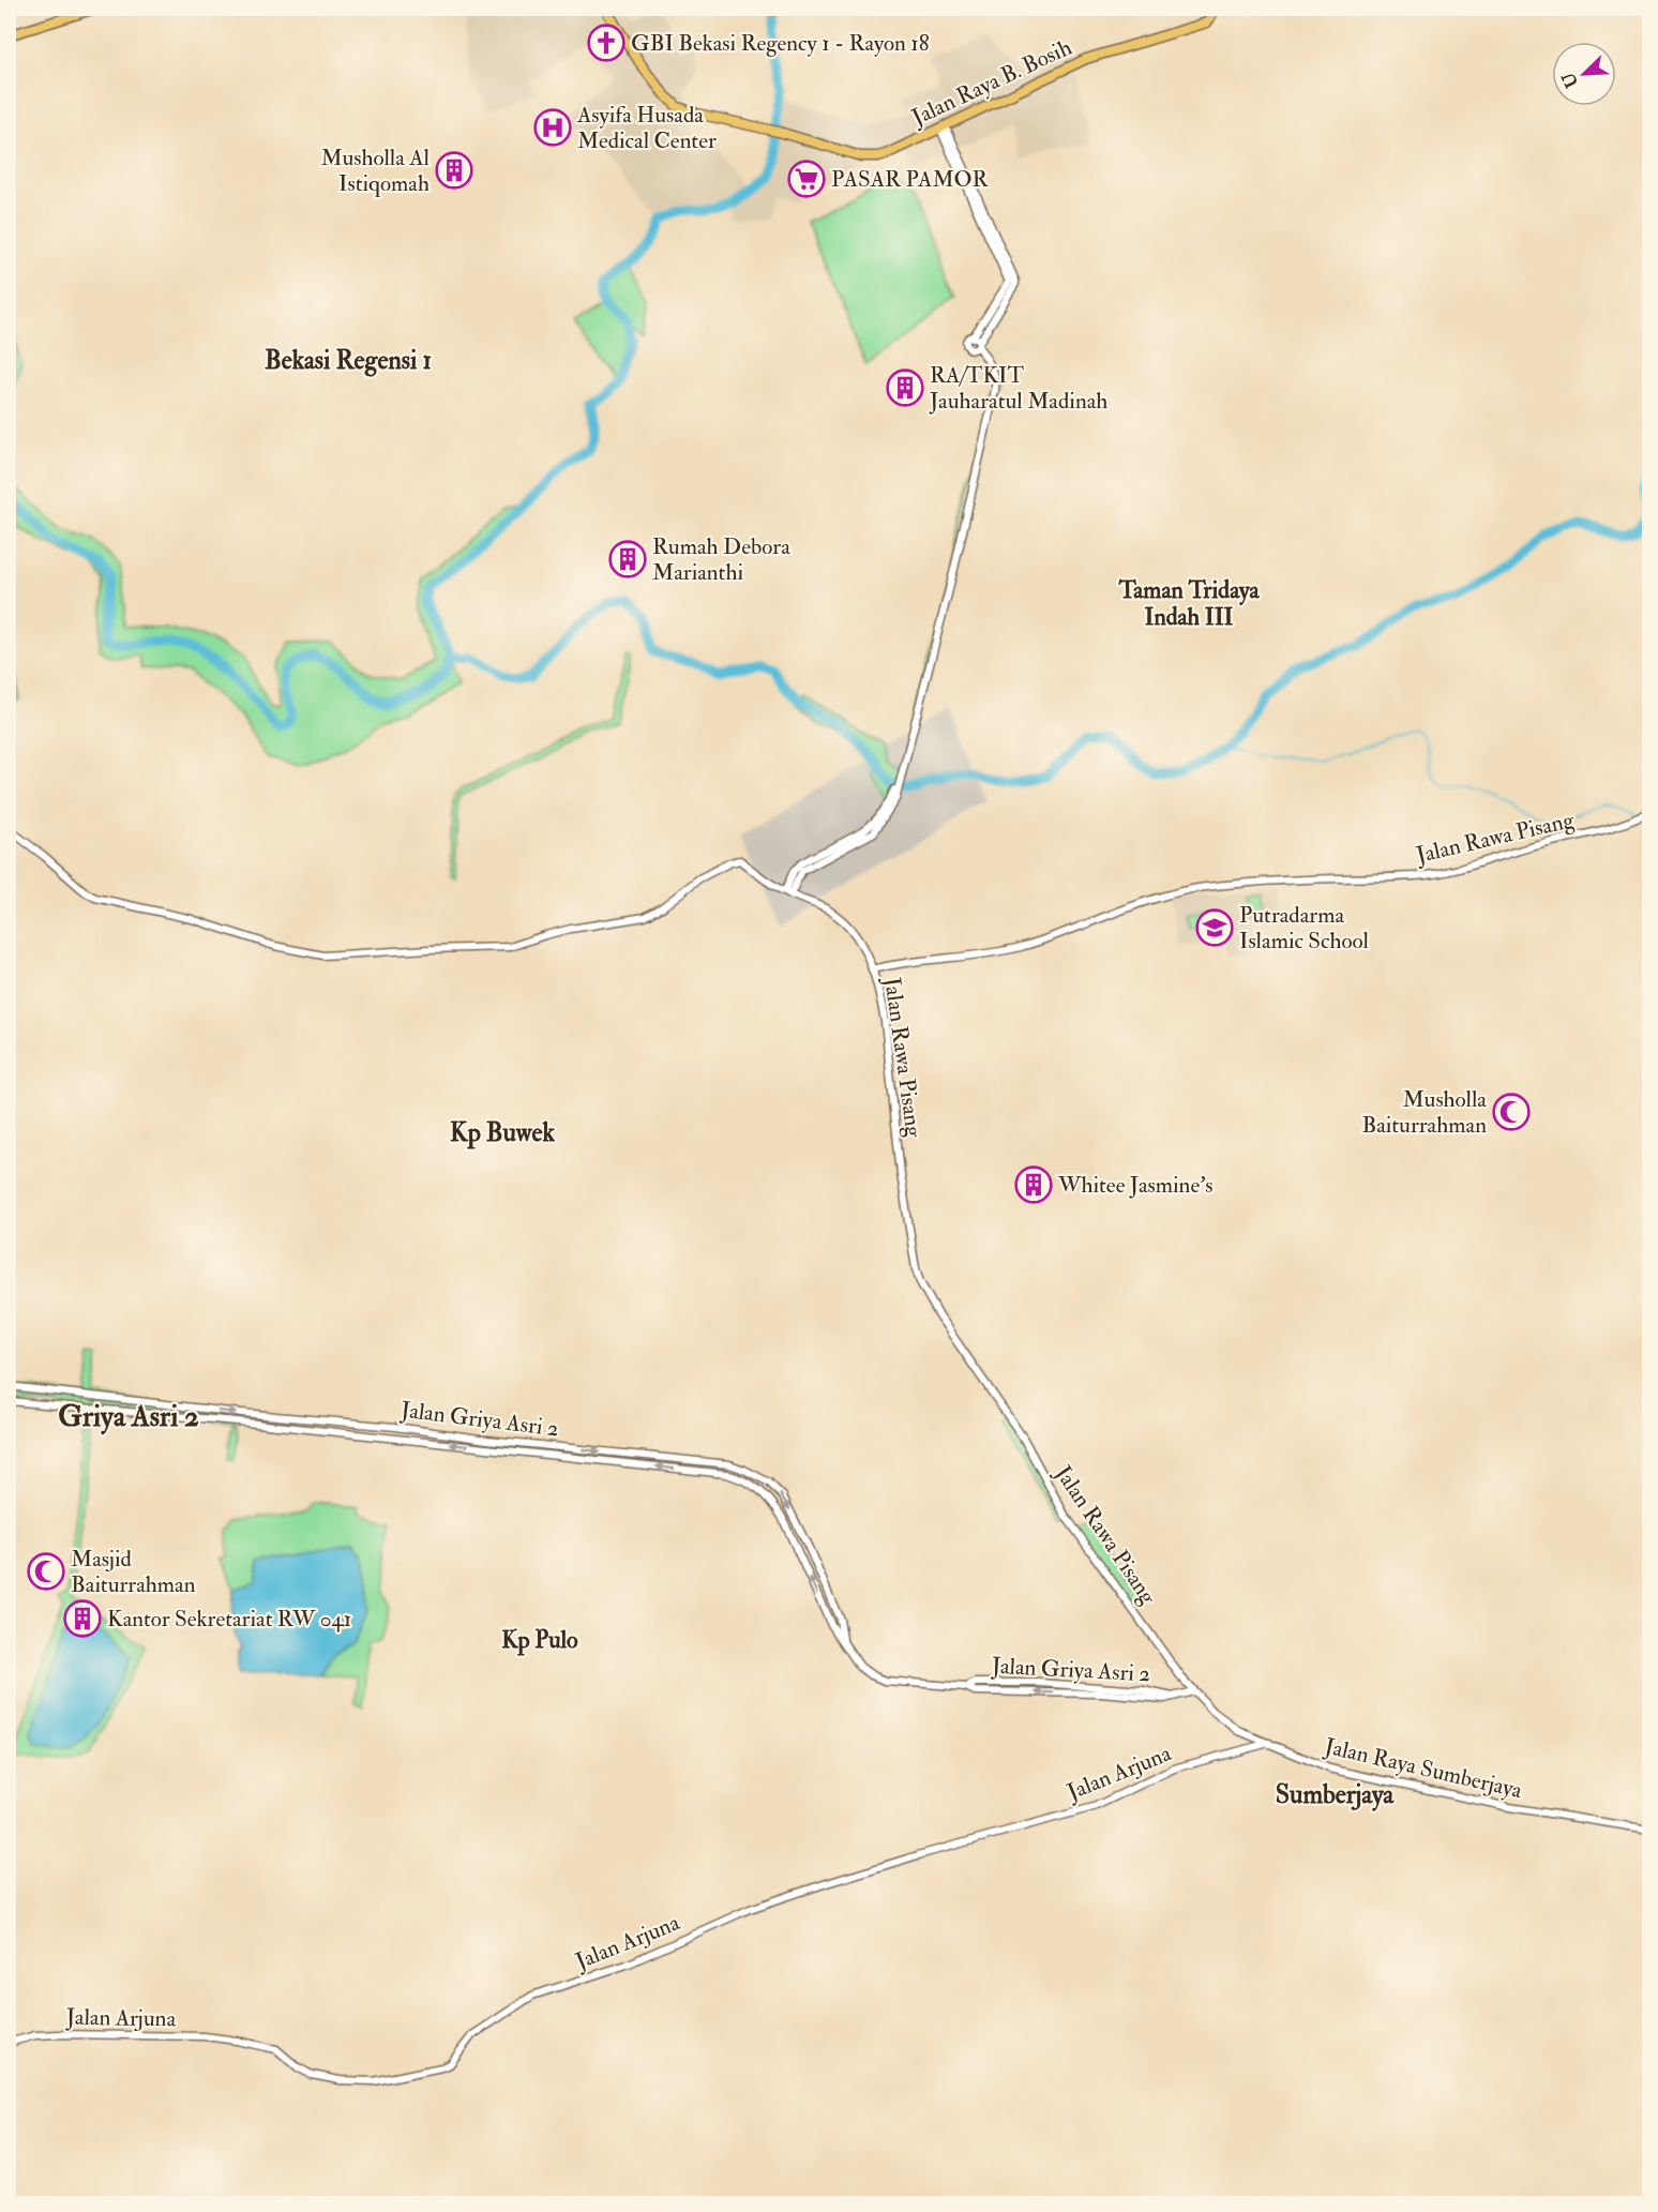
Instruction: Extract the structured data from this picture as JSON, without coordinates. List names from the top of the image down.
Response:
{
  "streets": {
    "main road": ["Jalan Raya B. Bosih"],
    "street": [
      "Jalan Rawa Pisang",
      "Jalan Griya Asri 2",
      "Jalan Raya Sumberjaya",
      "Jalan Arjuna"
    ]
  },
  "crossings": [
    ["Jalan Rawa Pisang", "Jalan Griya Asri 2"],
    ["Jalan Rawa Pisang", "Jalan Raya Sumberjaya"],
    ["Jalan Rawa Pisang", "Jalan Arjuna"],
    ["Jalan Raya Sumberjaya", "Jalan Arjuna"]
  ],
  "districts": [
    "Bekasi Regensi 1",
    "Taman Tridaya Indah III",
    "Kp Buwek",
    "Griya Asri 2",
    "Kp Pulo",
    "Sumberjaya"
  ],
  "places": {
    "church": ["GBI Bekasi Regency 1 - Rayon 18"],
    "hospital": ["Asyifa Husada Medical Center"],
    "building": [
      "Musholla Al Istiqomah",
      "RA/TKIT Jauharatul Madinah",
      "Rumah Debora Marianthi",
      "Whitee Jasmine's",
      "Kantor Sekretariat RW 041"
    ],
    "supermarket": ["PASAR PAMOR"],
    "school or university": ["Putradarma Islamic School"],
    "mosque": ["Musholla Baiturrahman", "Masjid Baiturrahman"]
  },
  "north": "bottom left"
}
